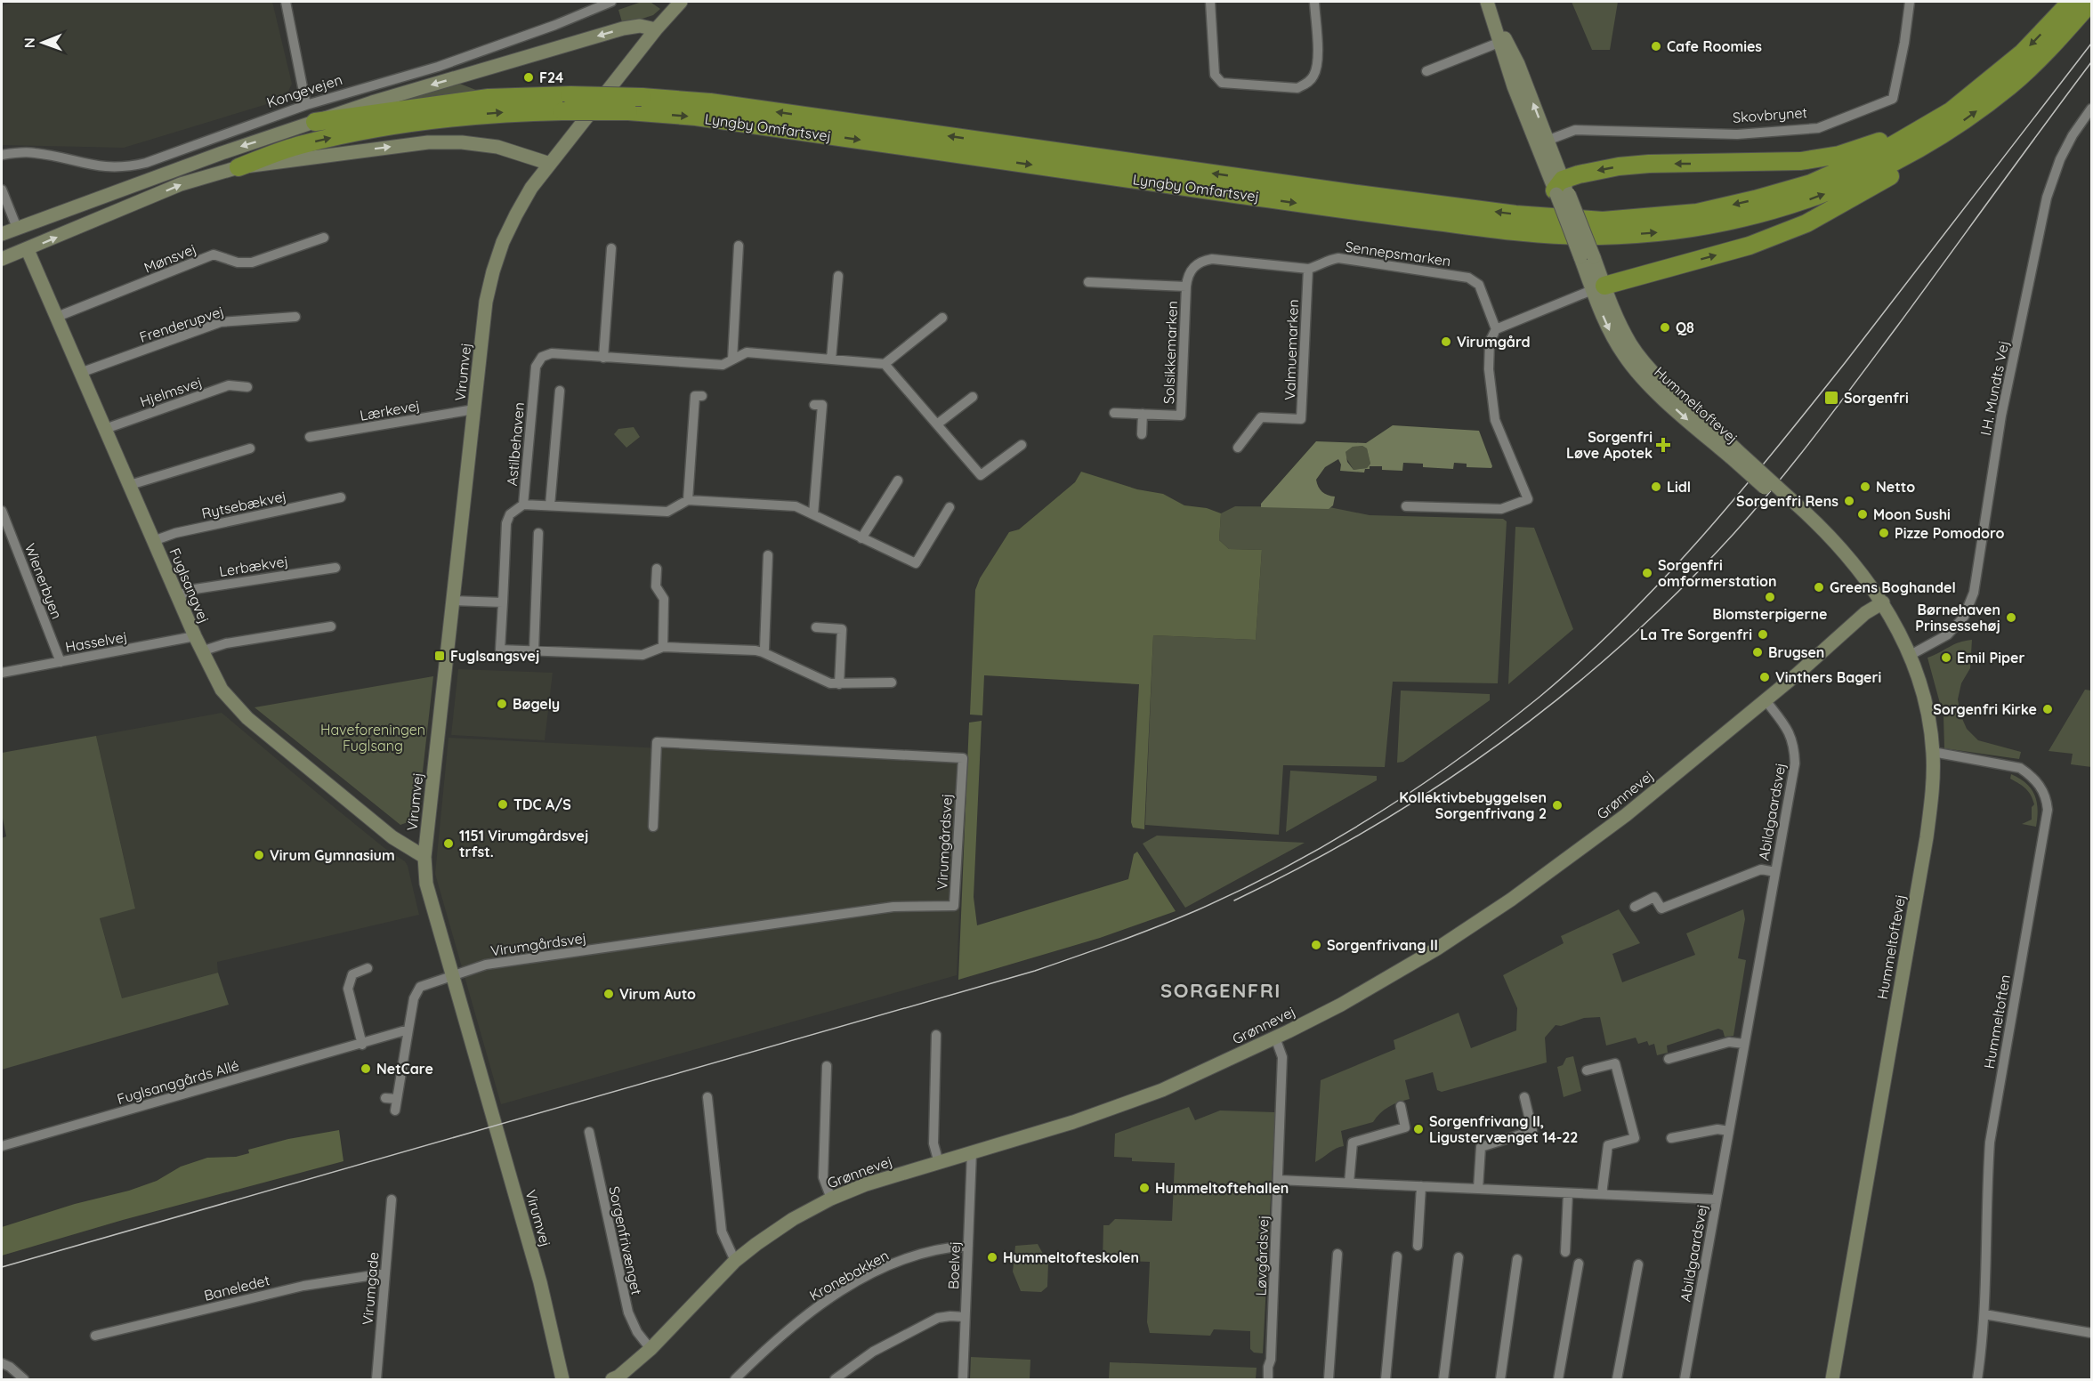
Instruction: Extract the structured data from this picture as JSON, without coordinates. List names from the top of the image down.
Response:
{
  "streets": {
    "highway": ["Lyngby Omfartsvej"],
    "street": [
      "Kongevejen",
      "Skovbrynet",
      "Sennepsmarken",
      "Mønsvej",
      "Frenderupvej",
      "Valmuemarken",
      "Solsikkemarken",
      "Virumvej",
      "I.H. Mundts Vej",
      "Hjelmsvej",
      "Hummeltoftevej",
      "Lærkevej",
      "Astilbehaven",
      "Rytsebækvej",
      "Lerbækvej",
      "Wienerbyen",
      "Fuglsangvej",
      "Hasselvej",
      "Grønnevej",
      "Abildgaardsvej",
      "Virumgårdsvej",
      "Hummeltoften",
      "Fuglsanggårds Allé",
      "Sorgenfrivænget",
      "Løvgårdsvej",
      "Boelvej",
      "Kronebakken",
      "Baneledet",
      "Virumgade"
    ]
  },
  "crossings": [
    ["Sennepsmarken", "Valmuemarken"],
    ["Sennepsmarken", "Solsikkemarken"],
    ["Mønsvej", "Fuglsangvej"],
    ["Frenderupvej", "Fuglsangvej"],
    ["Virumvej", "Lærkevej"],
    ["Virumvej", "Fuglsangvej"],
    ["Virumvej", "Virumgårdsvej"],
    ["I.H. Mundts Vej", "Hummeltoftevej"],
    ["Hjelmsvej", "Fuglsangvej"],
    ["Hummeltoftevej", "Grønnevej"],
    ["Hummeltoftevej", "Hummeltoften"],
    ["Rytsebækvej", "Fuglsangvej"],
    ["Lerbækvej", "Fuglsangvej"],
    ["Wienerbyen", "Hasselvej"],
    ["Fuglsangvej", "Hasselvej"],
    ["Grønnevej", "Abildgaardsvej"],
    ["Grønnevej", "Sorgenfrivænget"],
    ["Grønnevej", "Løvgårdsvej"],
    ["Grønnevej", "Boelvej"],
    ["Boelvej", "Kronebakken"],
    ["Baneledet", "Virumgade"]
  ],
  "districts": ["SORGENFRI"],
  "parks": ["Haveforeningen Fuglsang"],
  "places": {
    "other": [
      "Cafe Roomies",
      "F24",
      "Q8",
      "Virumgård",
      "Lidl",
      "Netto",
      "Sorgenfri Rens",
      "Moon Sushi",
      "Pizze Pomodoro",
      "Sorgenfri omformerstation",
      "Greens Boghandel",
      "Blomsterpigerne",
      "Børnehaven Prinsessehøj",
      "La Tre Sorgenfri",
      "Brugsen",
      "Emil Piper",
      "Vinthers Bageri",
      "Bøgely",
      "Sorgenfri Kirke",
      "TDC A/S",
      "Kollektivbebyggelsen Sorgenfrivang 2",
      "1151 Virumgårdsvej trfst.",
      "Virum Gymnasium",
      "Sorgenfrivang II",
      "Virum Auto",
      "NetCare",
      "Sorgenfrivang II, Ligustervænget 14-22",
      "Hummeltoftehallen",
      "Hummeltofteskolen"
    ],
    "transit": ["Sorgenfri", "Fuglsangsvej"],
    "health": ["Sorgenfri Løve Apotek"]
  },
  "north": "left"
}
